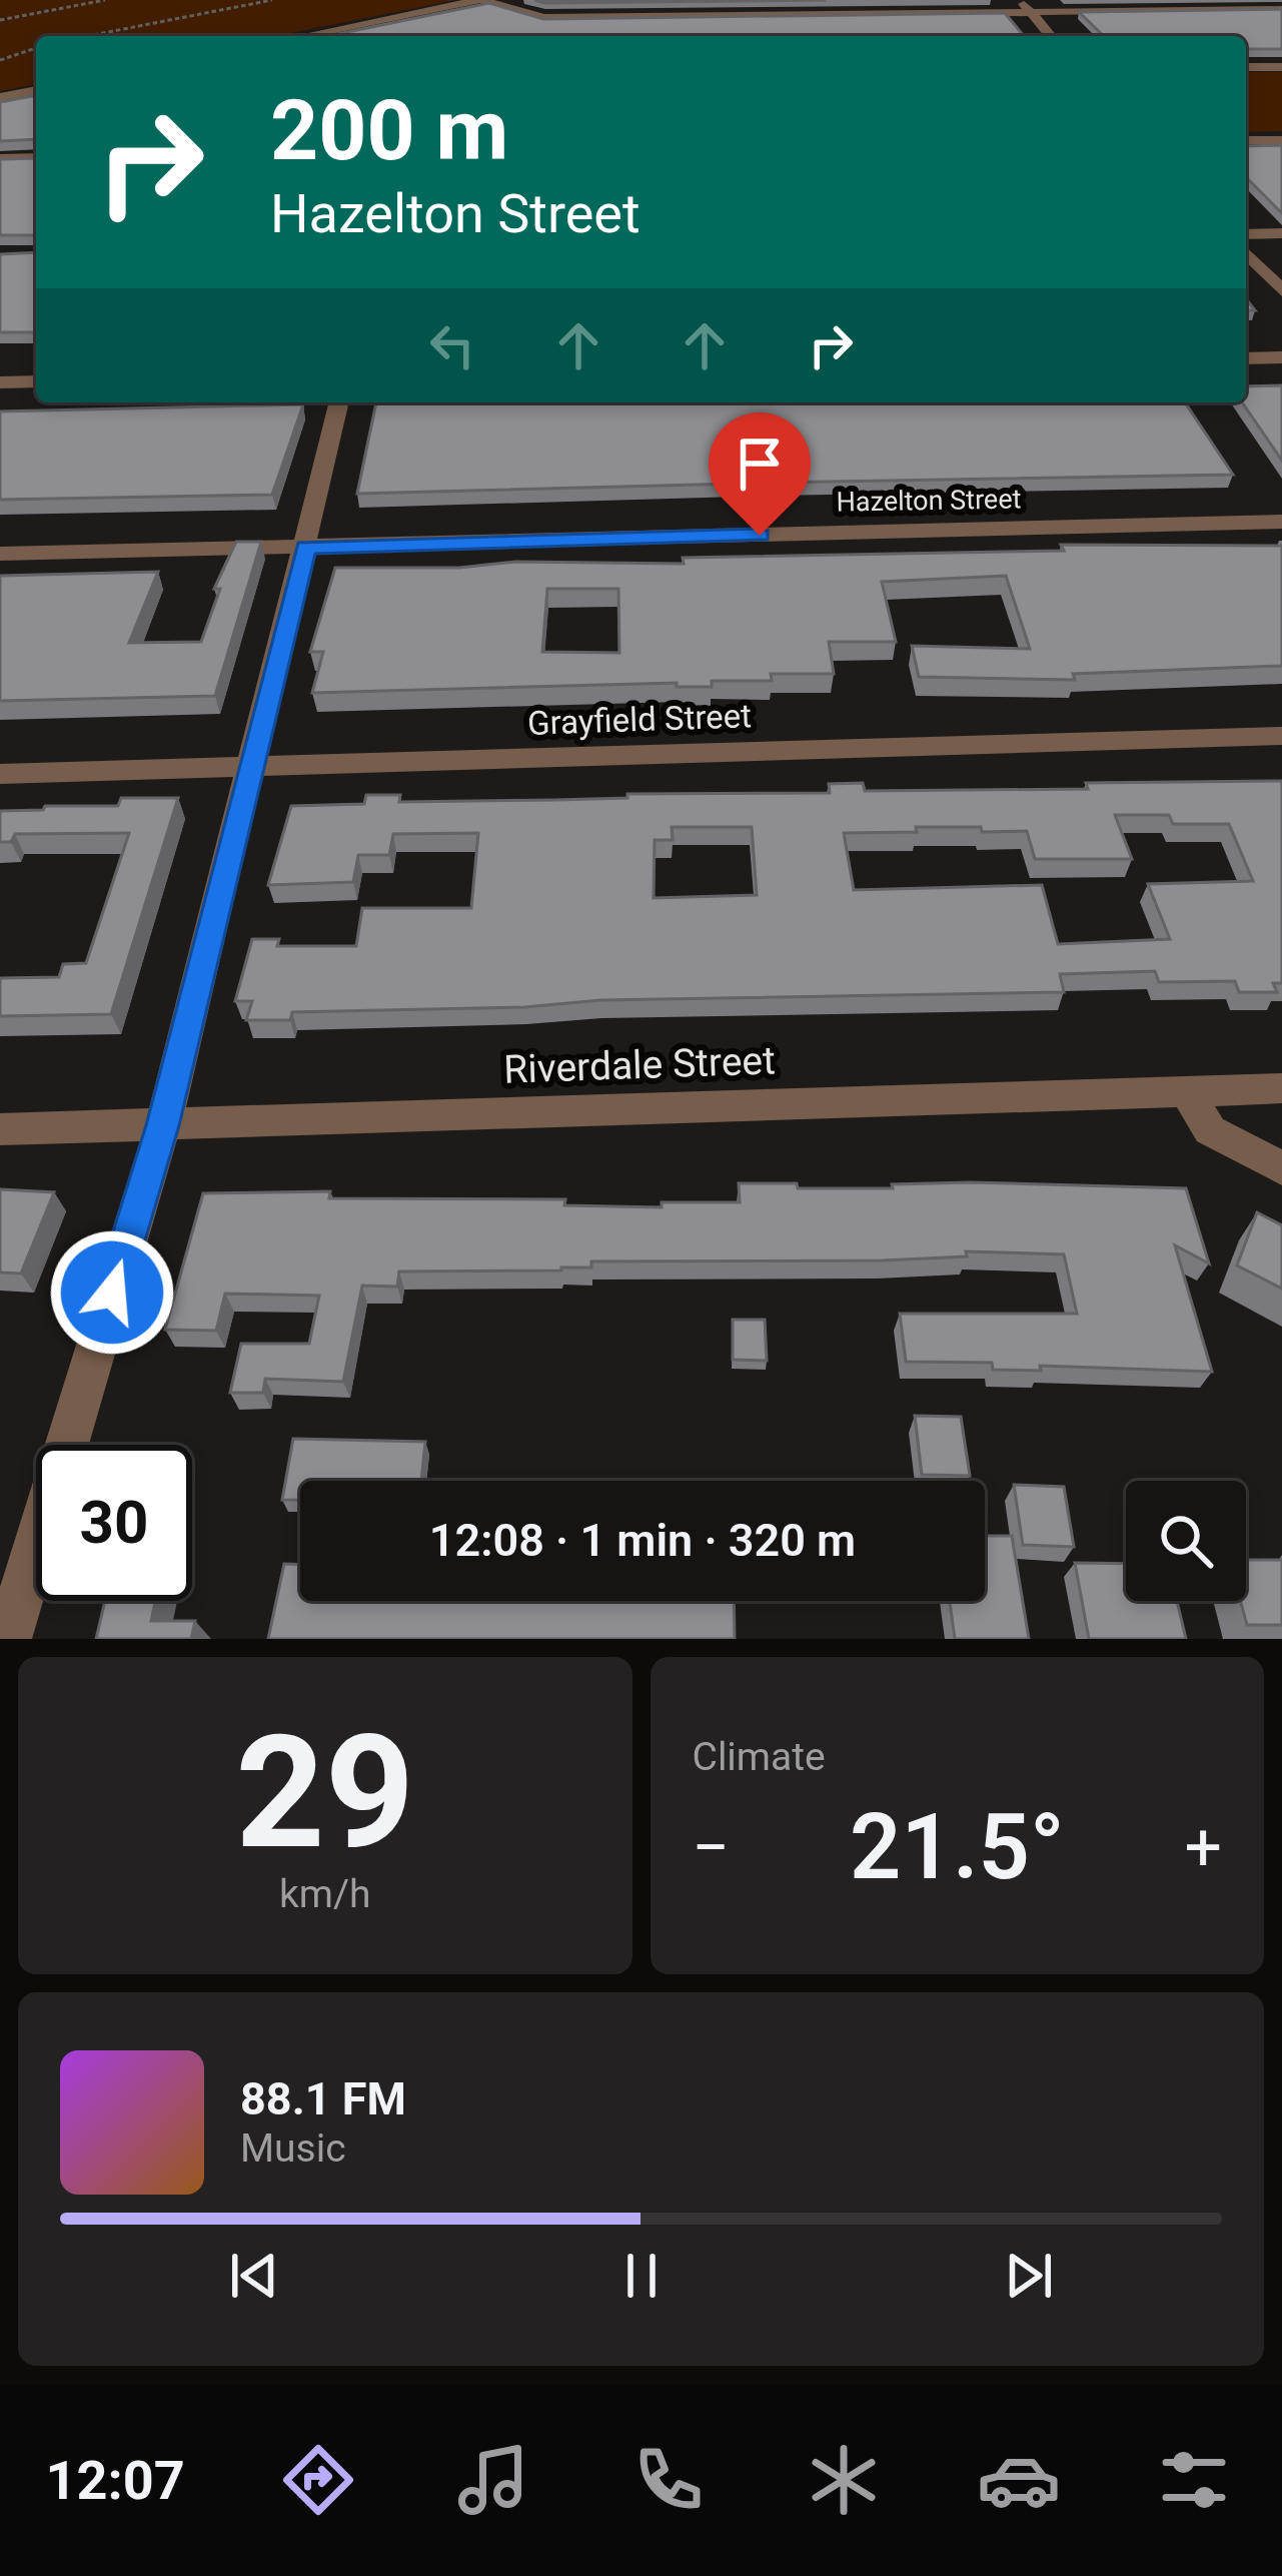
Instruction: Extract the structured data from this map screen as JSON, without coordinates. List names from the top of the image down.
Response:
{
  "streets": {
    "street": ["Hazelton Street", "Grayfield Street", "Riverdale Street"]
  },
  "page": {
    "turn": ["200 m", "Hazelton Street"],
    "limit": "30",
    "trip": "12:08 · 1 min · 320 m",
    "tile": [
      ["29", "km/h"],
      "Climate"
    ],
    "heat": ["−", "21.5°", "+"],
    "song": ["88.1 FM", "Music"],
    "tabs": "12:07"
  }
}
